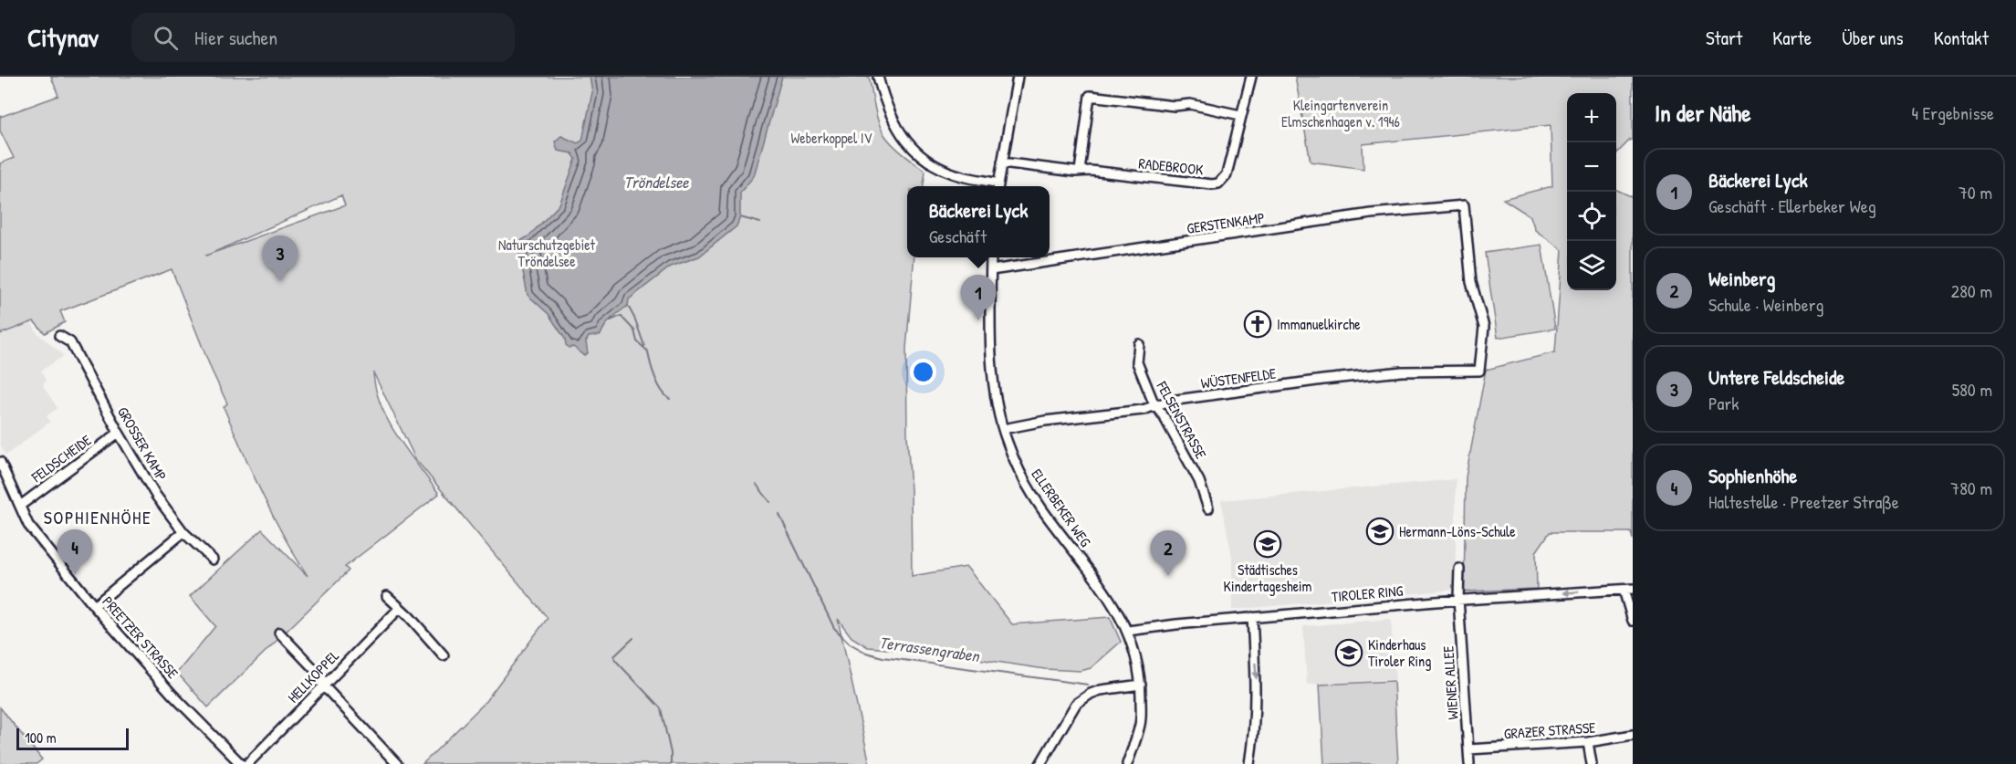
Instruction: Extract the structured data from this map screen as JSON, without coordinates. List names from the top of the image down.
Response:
{
  "streets": {
    "street": [
      "RADEBROOK",
      "GERSTENKAMP",
      "WÜSTENFELDE",
      "FELSENSTRASSE",
      "GROSSER KAMP",
      "FELDSCHEIDE",
      "ELLERBEKER WEG",
      "TIROLER RING",
      "PREETZER STRASSE",
      "HELLKOPPEL",
      "WIENER ALLEE",
      "GRAZER STRASSE"
    ]
  },
  "crossings": [
    ["GERSTENKAMP", "WÜSTENFELDE"],
    ["GERSTENKAMP", "ELLERBEKER WEG"],
    ["WÜSTENFELDE", "FELSENSTRASSE"],
    ["WÜSTENFELDE", "ELLERBEKER WEG"],
    ["GROSSER KAMP", "FELDSCHEIDE"],
    ["FELDSCHEIDE", "PREETZER STRASSE"],
    ["ELLERBEKER WEG", "TIROLER RING"],
    ["TIROLER RING", "WIENER ALLEE"],
    ["WIENER ALLEE", "GRAZER STRASSE"]
  ],
  "districts": ["SOPHIENHÖHE"],
  "water": ["Tröndelsee", "Terrassengraben"],
  "parks": ["Kleingartenverein Elmschenhagen v. 1946", "Weberkoppel IV", "Naturschutzgebiet Tröndelsee"],
  "places": {
    "church": ["Immanuelkirche"],
    "school or university": ["Hermann-Löns-Schule", "Städtisches Kindertagesheim", "Kinderhaus Tiroler Ring"]
  },
  "scale_bar": "100 m",
  "page": {
    "header": "Citynav",
    "search": "Hier suchen",
    "nav": [
      "Start",
      "Karte",
      "Über uns",
      "Kontakt"
    ],
    "heading": ["In der Nähe", "4 Ergebnisse"],
    "map_buttons": ["+", "−"],
    "list": [
      {
        "mark": "1",
        "name": "Bäckerei Lyck",
        "note": "Geschäft · Ellerbeker Weg",
        "value": "70 m"
      },
      {
        "mark": "2",
        "name": "Weinberg",
        "note": "Schule · Weinberg",
        "value": "280 m"
      },
      {
        "mark": "3",
        "name": "Untere Feldscheide",
        "note": "Park",
        "value": "580 m"
      },
      {
        "mark": "4",
        "name": "Sophienhöhe",
        "note": "Haltestelle · Preetzer Straße",
        "value": "780 m"
      }
    ],
    "popup": ["Bäckerei Lyck", "Geschäft"],
    "pins": [
      "3",
      "1",
      "4",
      "2"
    ],
    "scale": "100 m"
  }
}
